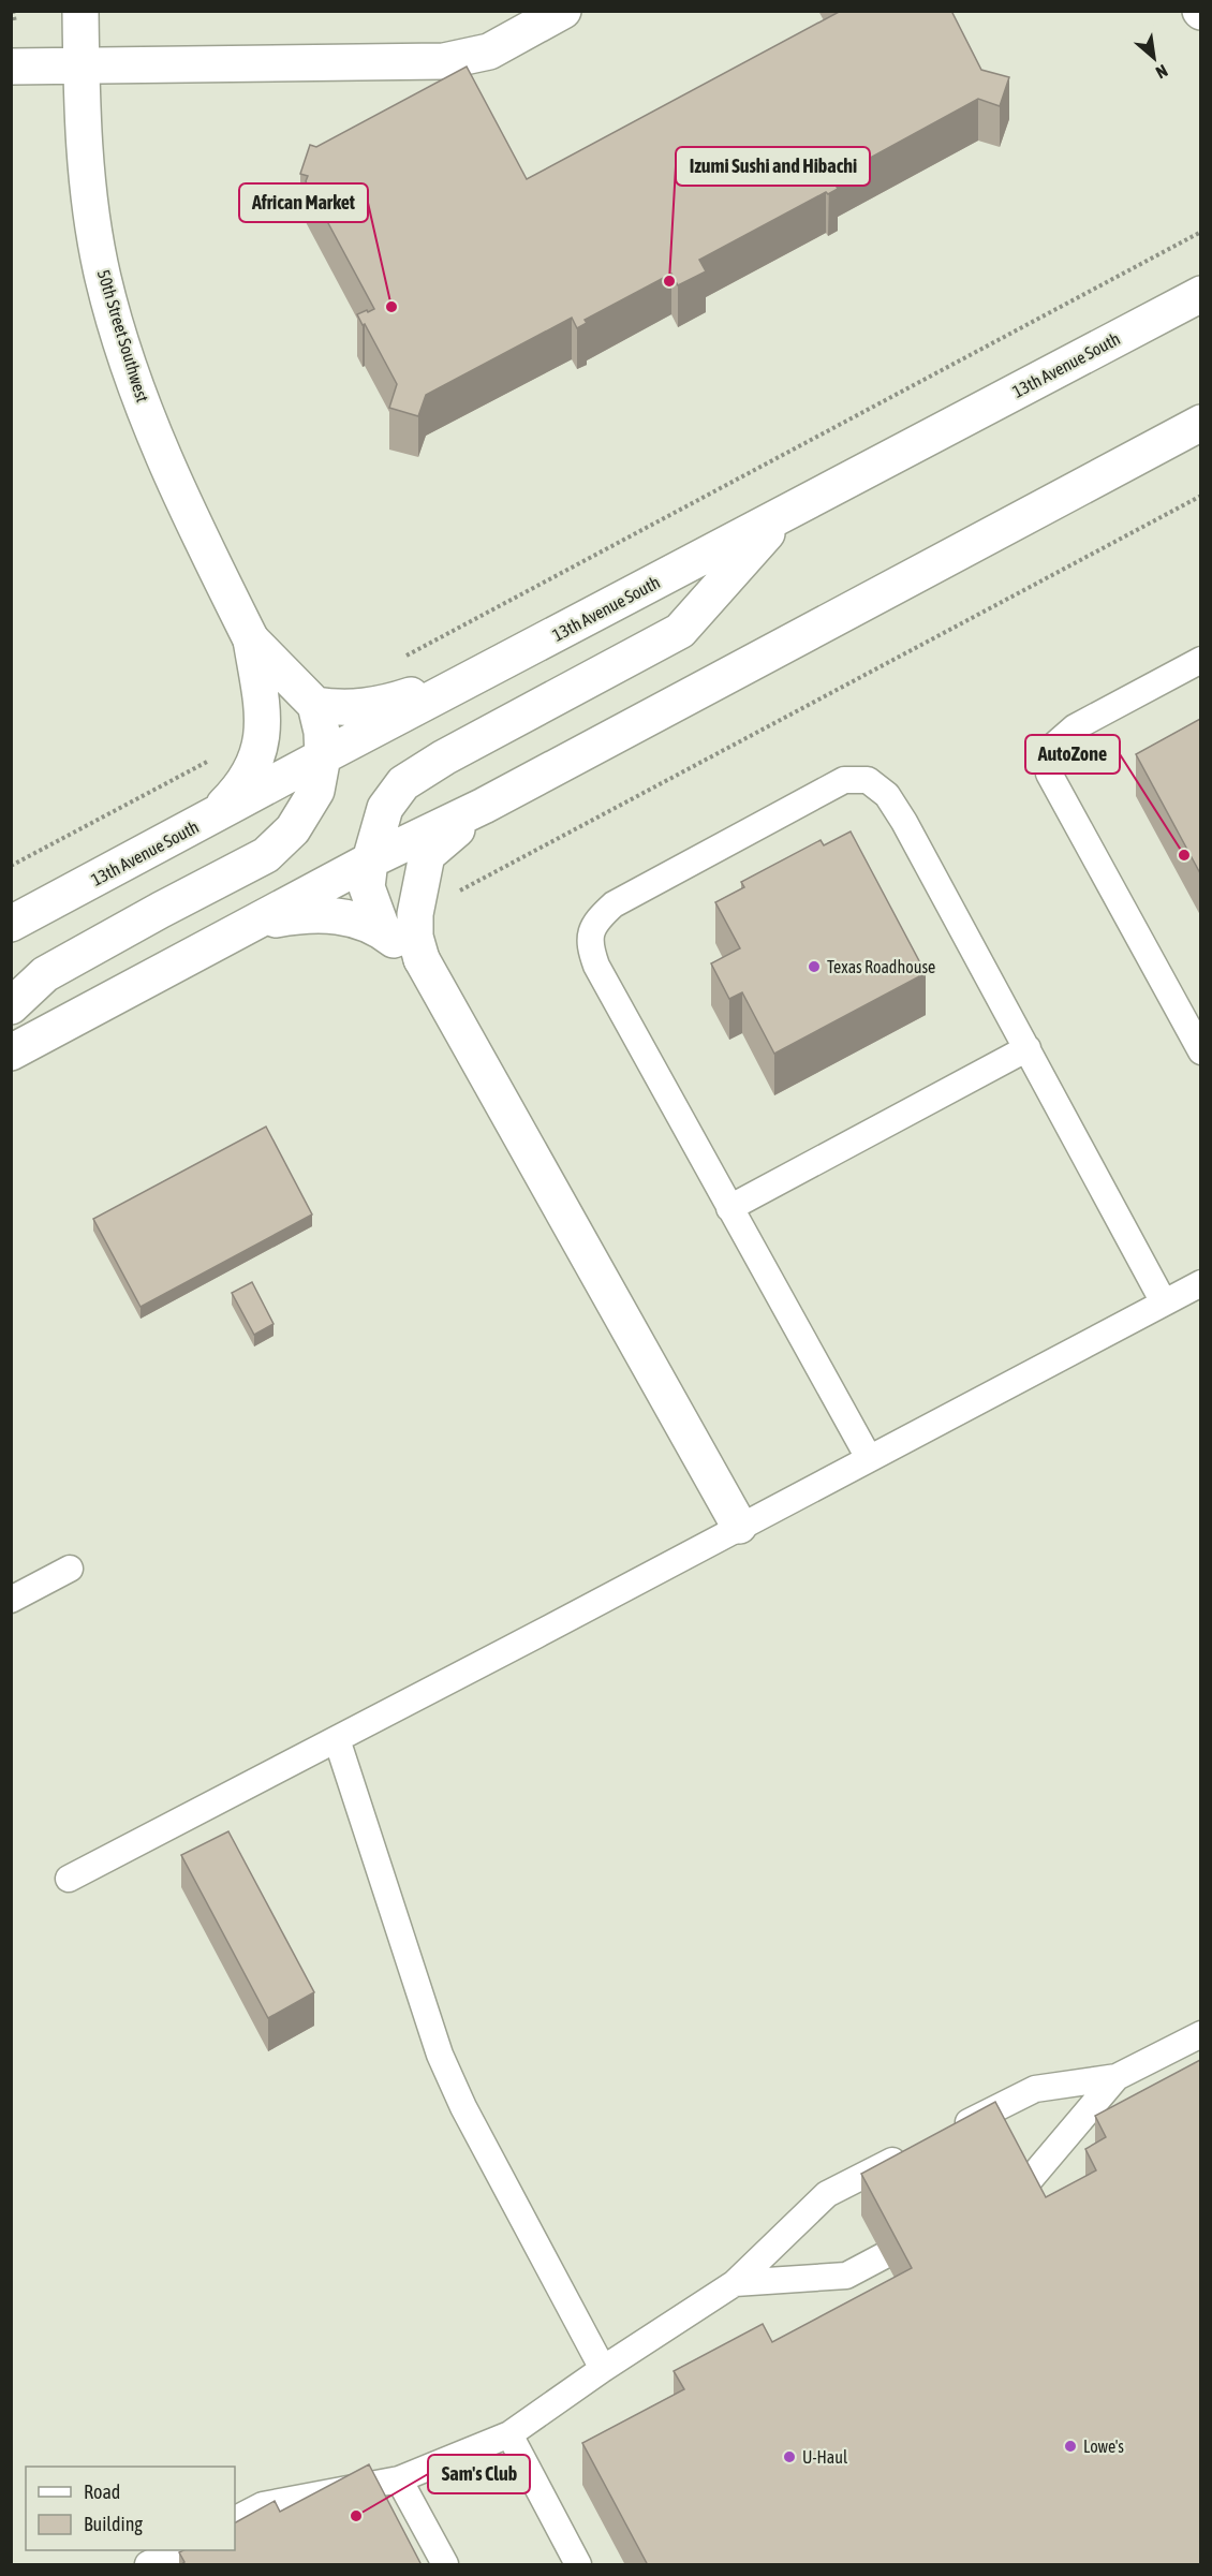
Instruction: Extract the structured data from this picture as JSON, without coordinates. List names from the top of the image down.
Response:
{
  "streets": {
    "main road": ["50th Street Southwest", "13th Avenue South"]
  },
  "places": [
    "Izumi Sushi and Hibachi",
    "African Market",
    "AutoZone",
    "Texas Roadhouse",
    "Lowe's",
    "U-Haul",
    "Sam's Club"
  ],
  "legend": ["Road", "Building"],
  "north": "bottom right"
}
